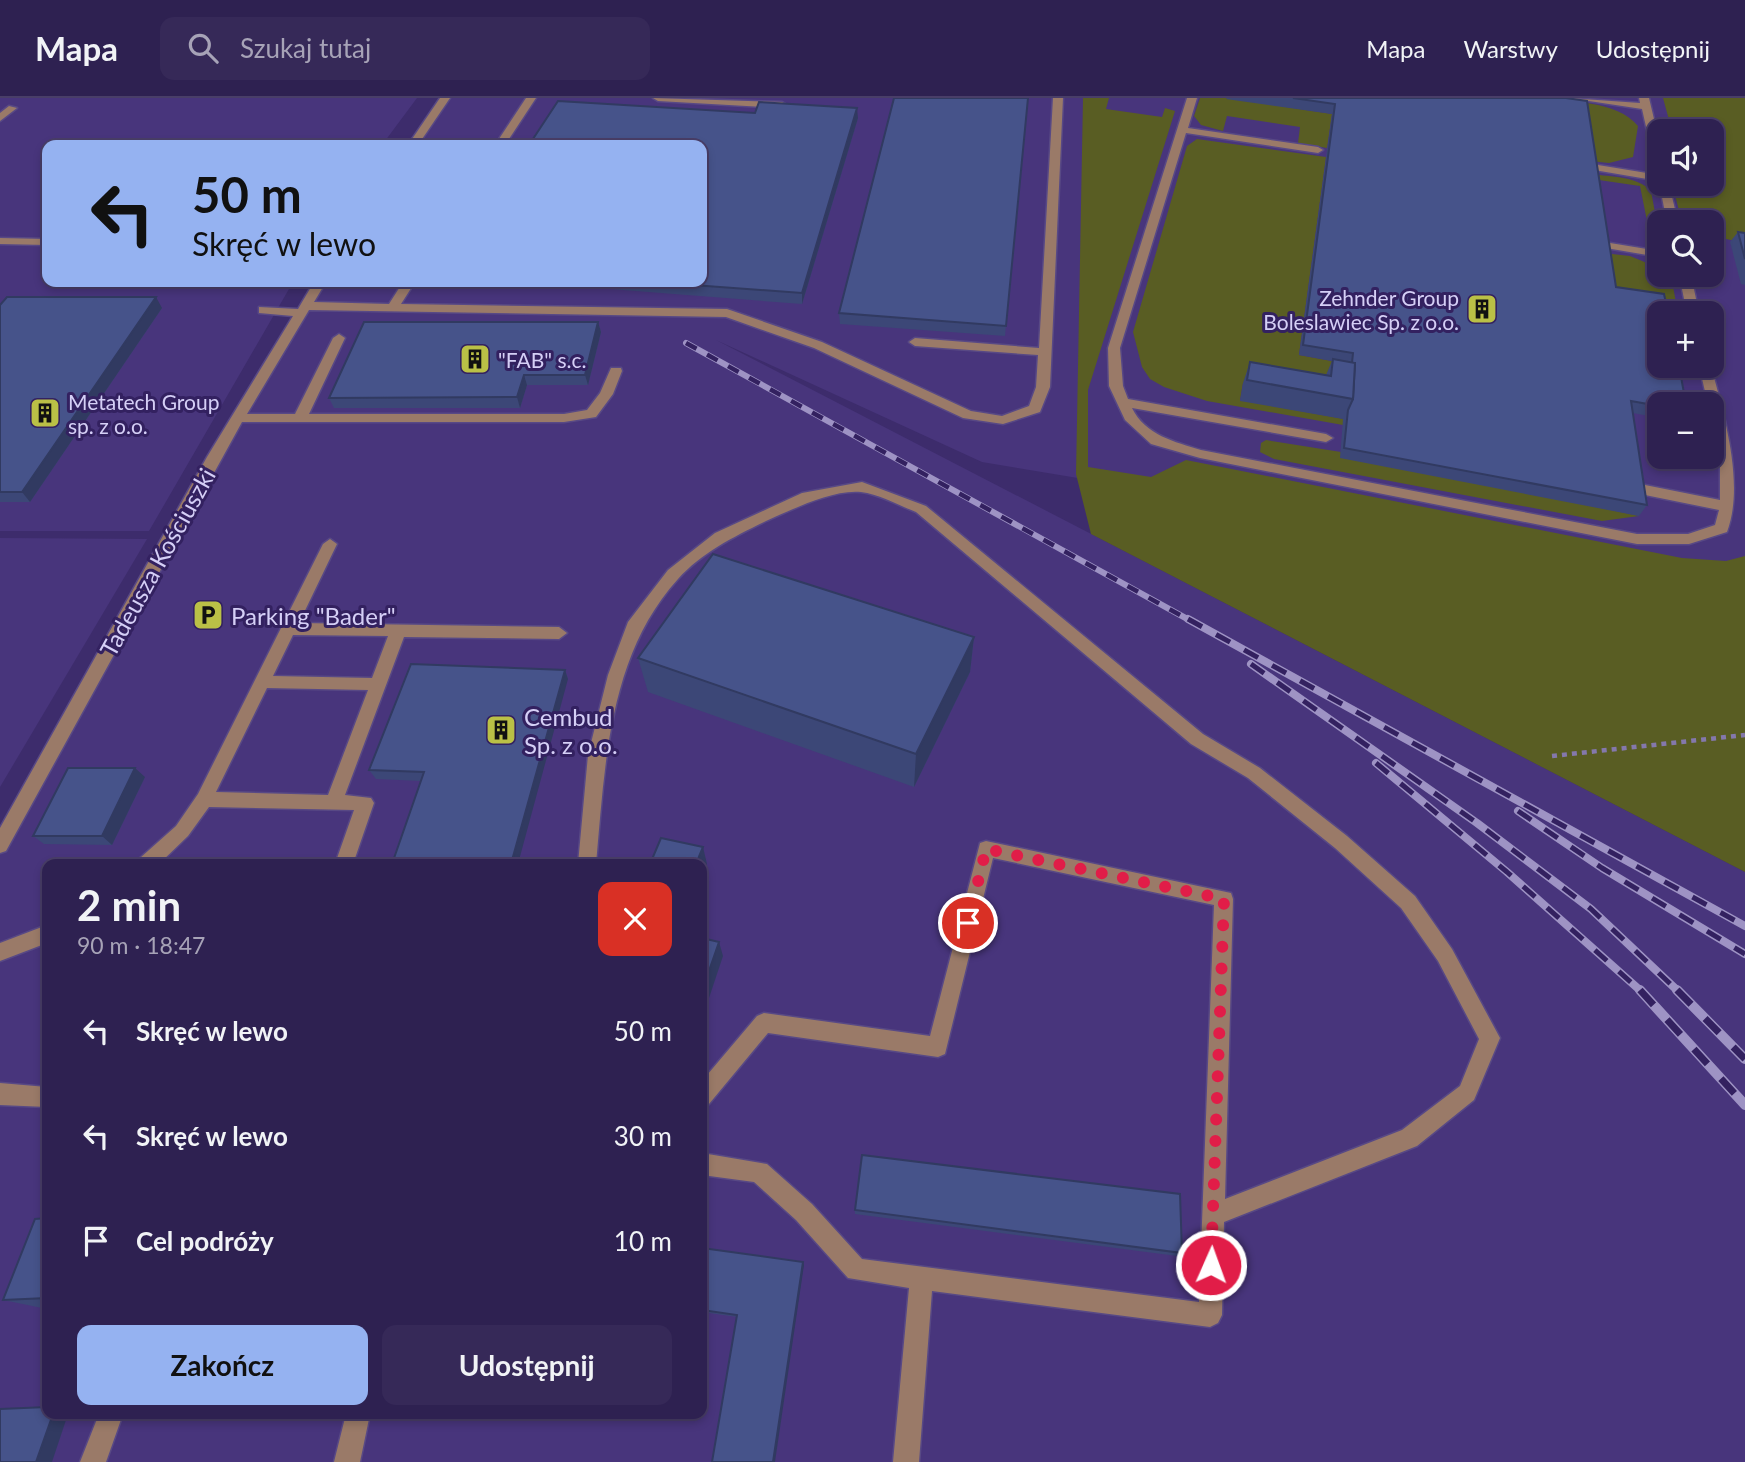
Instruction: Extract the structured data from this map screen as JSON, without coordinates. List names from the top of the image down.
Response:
{
  "streets": {
    "street": ["Tadeusza Kościuszki"]
  },
  "places": {
    "building": [
      "Zehnder Group Boleslawiec Sp. z o.o.",
      "\"FAB\" s.c.",
      "Metatech Group sp. z o.o.",
      "Cembud Sp. z o.o."
    ],
    "parking": ["Parking \"Bader\""]
  },
  "page": {
    "header": "Mapa",
    "search": "Szukaj tutaj",
    "nav": ["Mapa", "Warstwy", "Udostępnij"],
    "map_buttons": ["+", "−"],
    "turn": ["50 m", "Skręć w lewo"],
    "heading": ["2 min", "90 m · 18:47"],
    "list": [
      {
        "name": "Skręć w lewo",
        "value": "50 m"
      },
      {
        "name": "Skręć w lewo",
        "value": "30 m"
      },
      {
        "name": "Cel podróży",
        "value": "10 m"
      }
    ],
    "buttons": ["Zakończ", "Udostępnij"]
  }
}
